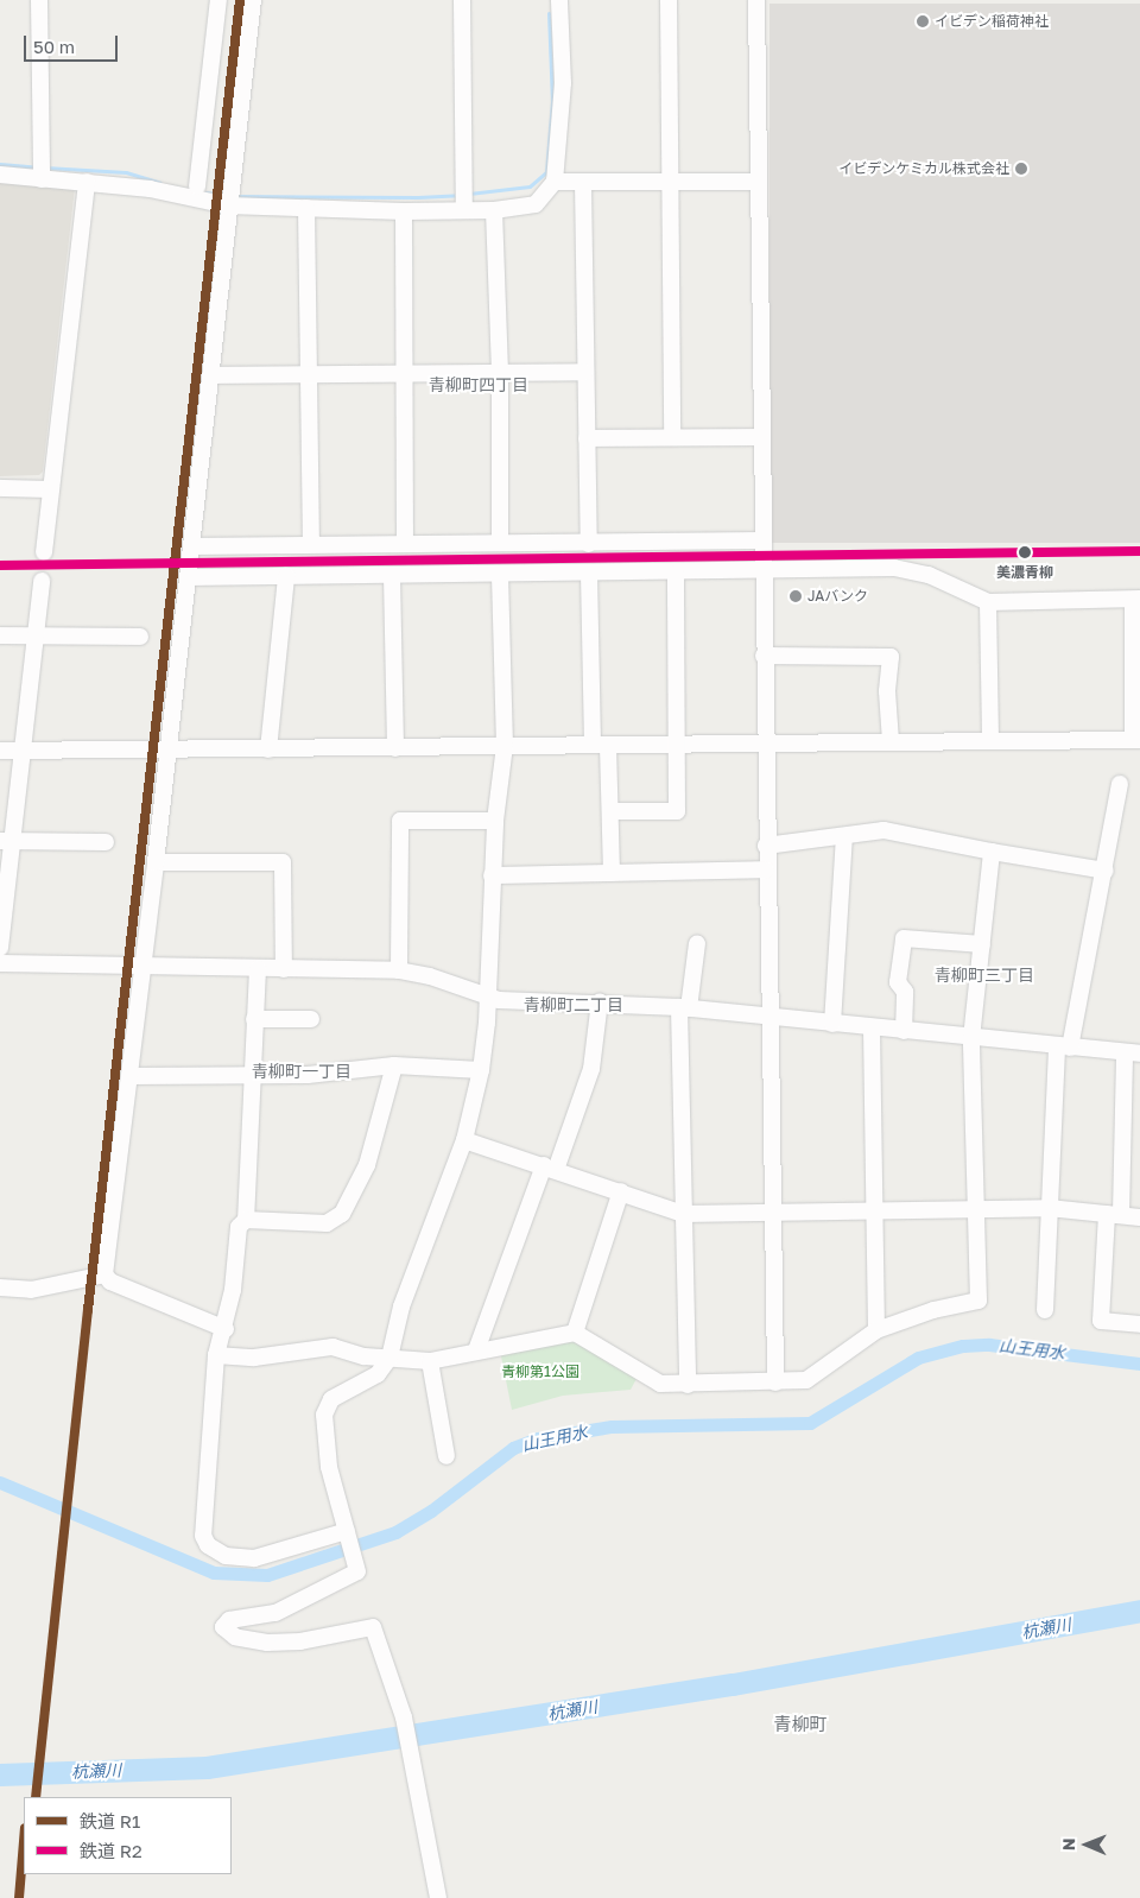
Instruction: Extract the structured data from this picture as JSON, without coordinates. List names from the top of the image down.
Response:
{
  "districts": [
    "青柳町四丁目",
    "青柳町三丁目",
    "青柳町二丁目",
    "青柳町一丁目",
    "青柳町"
  ],
  "water": ["山王用水", "杭瀬川"],
  "parks": ["青柳第1公園"],
  "places": [
    "イビデン稲荷神社",
    "イビデンケミカル株式会社",
    "美濃青柳",
    "JAバンク"
  ],
  "lines": ["rail line R1", "rail line R2"],
  "legend": ["鉄道 R1", "鉄道 R2"],
  "scale_bar": "50 m",
  "north": "left"
}
